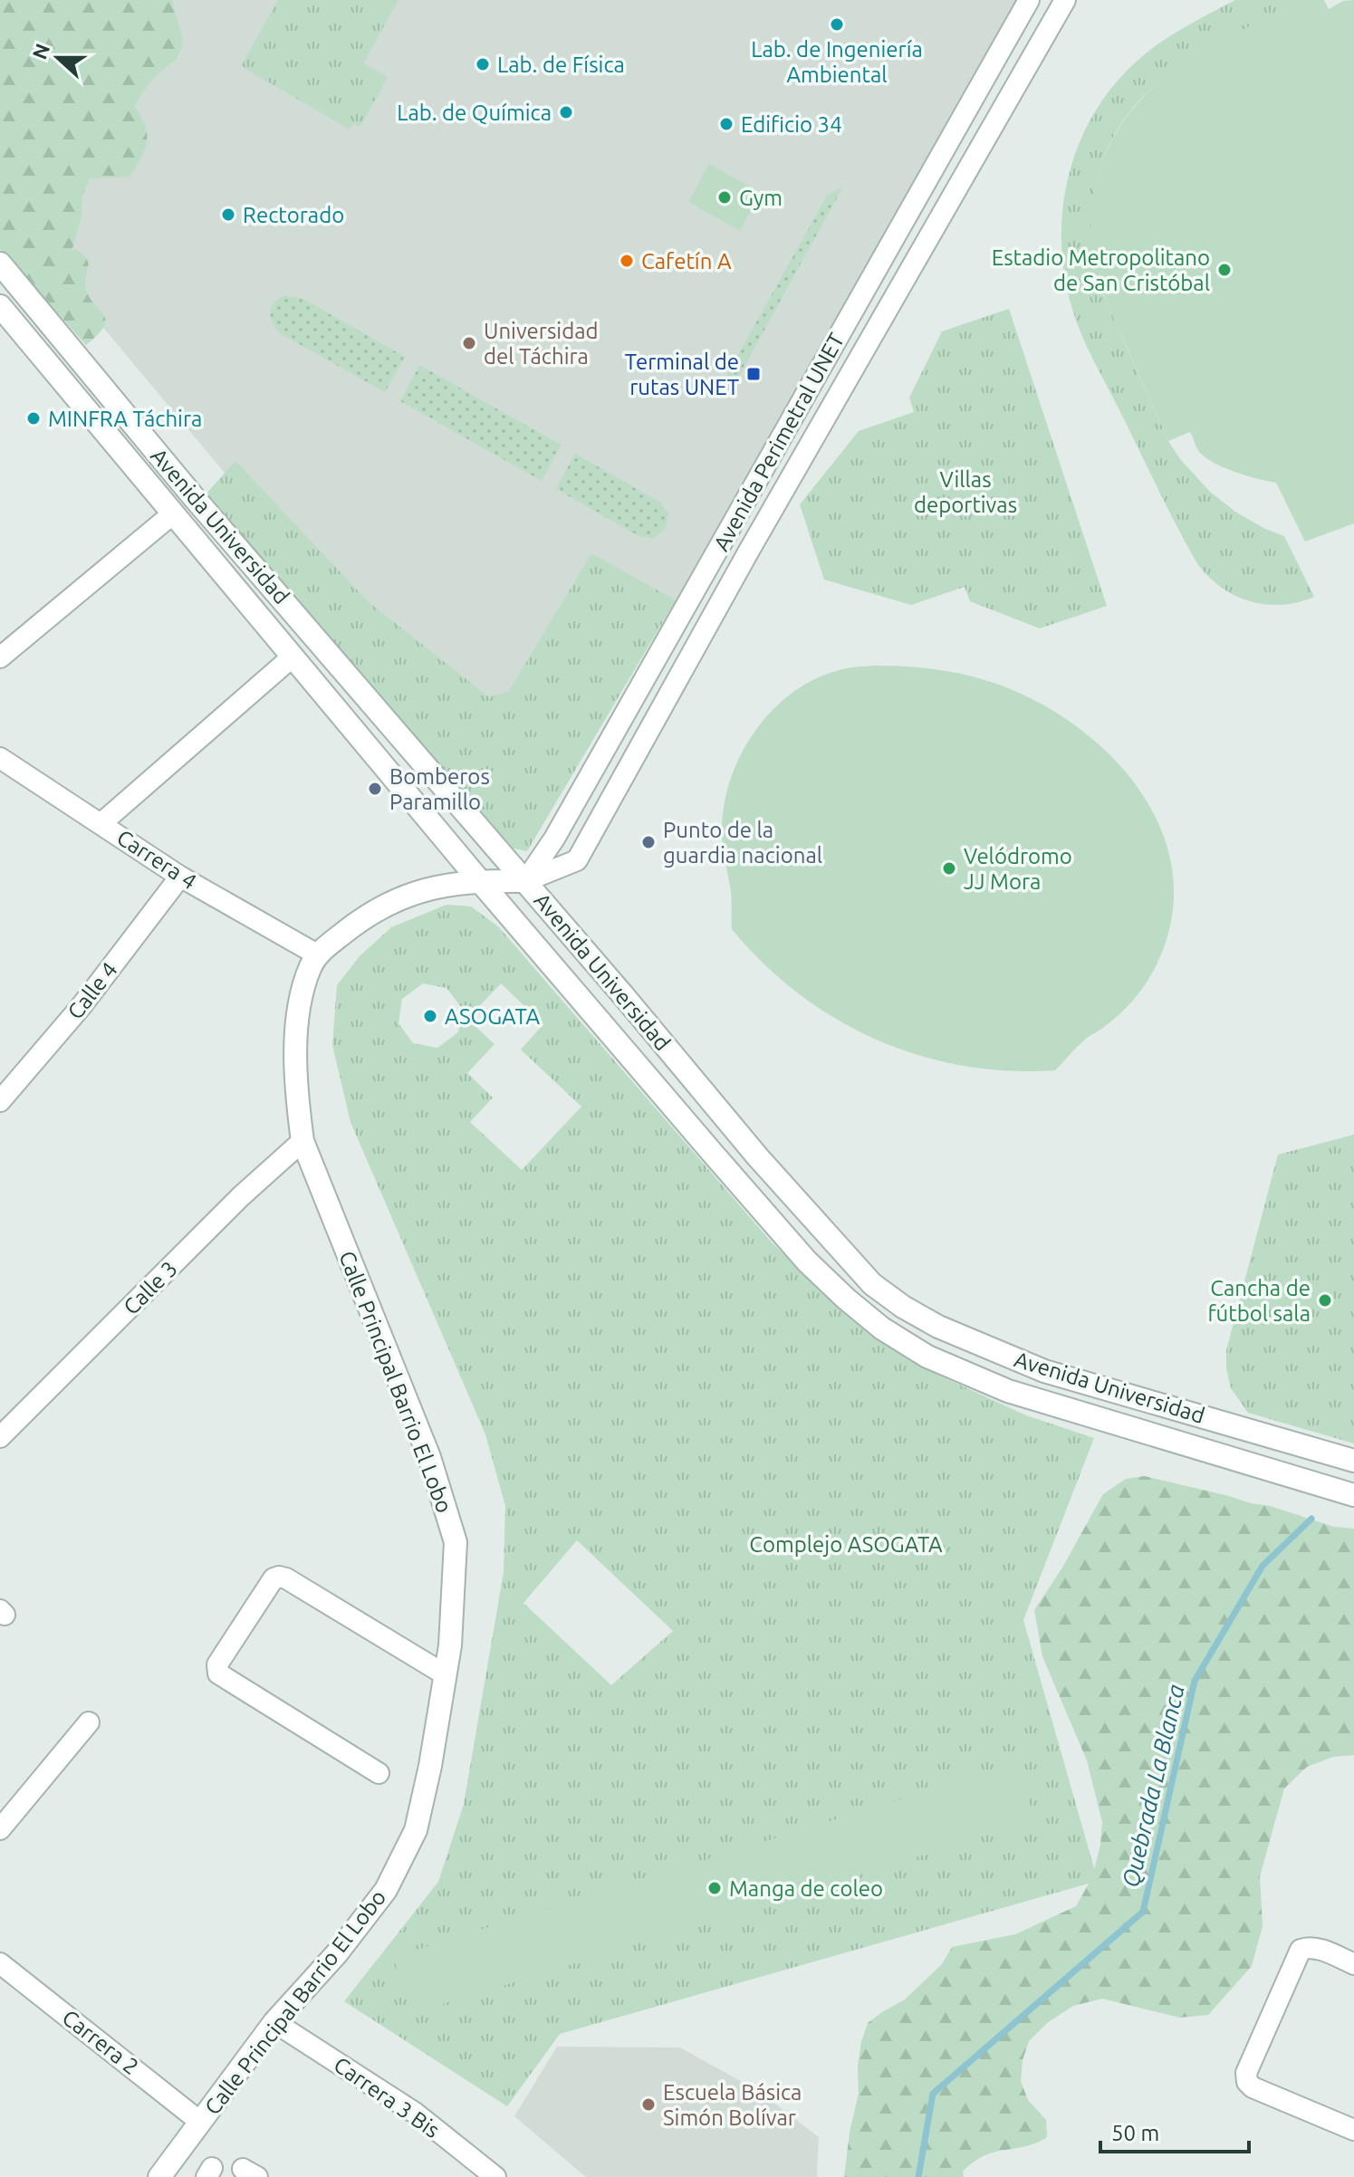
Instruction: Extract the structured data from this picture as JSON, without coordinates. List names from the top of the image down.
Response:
{
  "streets": {
    "street": [
      "Avenida Perimetral UNET",
      "Avenida Universidad",
      "Carrera 4",
      "Calle 4",
      "Calle 3",
      "Calle Principal Barrio El Lobo",
      "Carrera 2",
      "Carrera 3 Bis"
    ]
  },
  "crossings": [
    ["Avenida Perimetral UNET", "Avenida Universidad"],
    ["Avenida Perimetral UNET", "Calle Principal Barrio El Lobo"],
    ["Avenida Universidad", "Calle Principal Barrio El Lobo"],
    ["Carrera 4", "Calle 4"],
    ["Carrera 4", "Calle Principal Barrio El Lobo"],
    ["Calle 3", "Calle Principal Barrio El Lobo"],
    ["Calle Principal Barrio El Lobo", "Carrera 2"],
    ["Calle Principal Barrio El Lobo", "Carrera 3 Bis"]
  ],
  "water": ["Quebrada La Blanca"],
  "parks": ["Villas deportivas", "Complejo ASOGATA"],
  "places": {
    "other": [
      "Lab. de Ingeniería Ambiental",
      "Lab. de Física",
      "Lab. de Química",
      "Edificio 34",
      "Gym",
      "Rectorado",
      "Cafetín A",
      "Estadio Metropolitano de San Cristóbal",
      "Universidad del Táchira",
      "MINFRA Táchira",
      "Bomberos Paramillo",
      "Punto de la guardia nacional",
      "Velódromo JJ Mora",
      "ASOGATA",
      "Cancha de fútbol sala",
      "Manga de coleo",
      "Escuela Básica Simón Bolívar"
    ],
    "transit": ["Terminal de rutas UNET"]
  },
  "scale_bar": "50 m",
  "north": "left"
}
